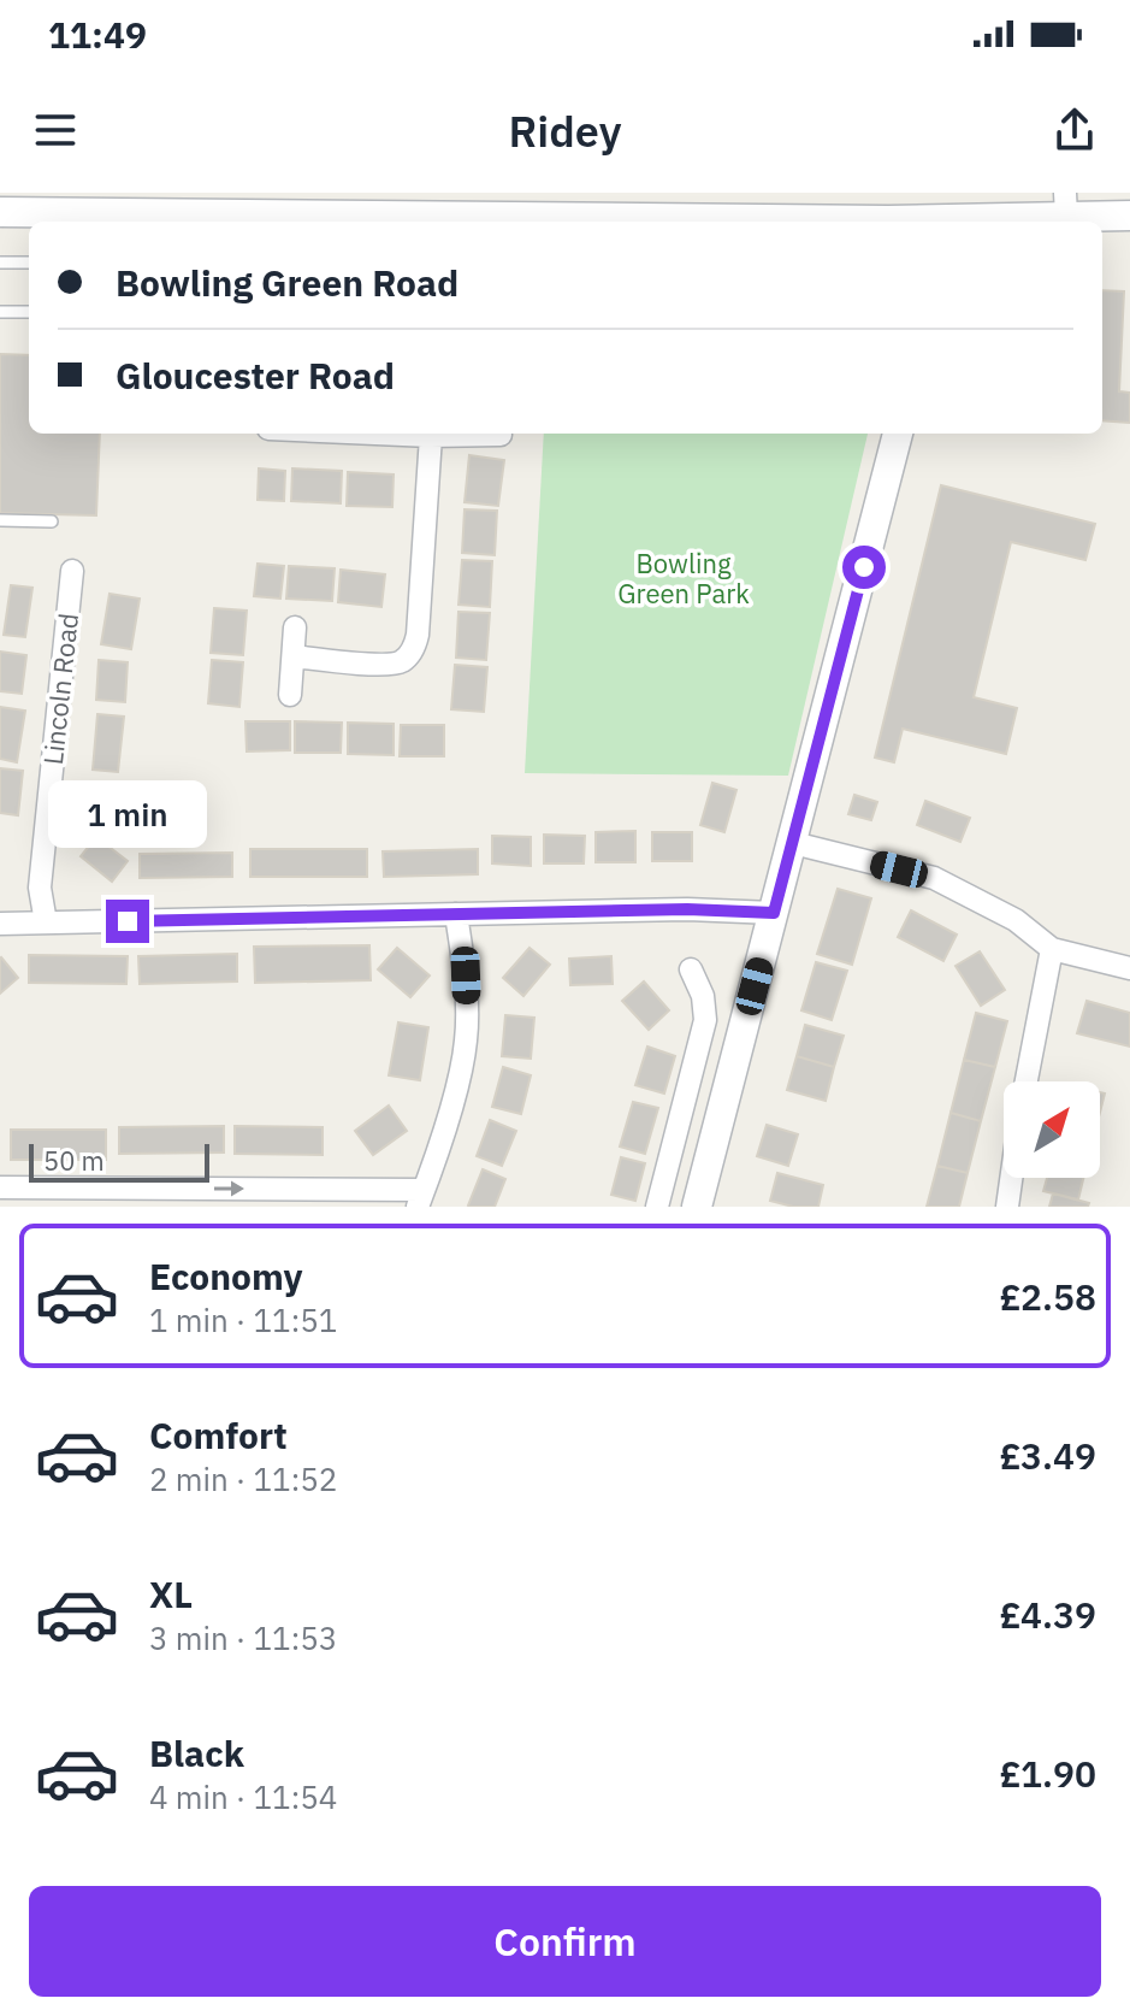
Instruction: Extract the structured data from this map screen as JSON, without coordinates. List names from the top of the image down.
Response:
{
  "streets": {
    "street": ["Lincoln Road"]
  },
  "parks": ["Bowling Green Park"],
  "scale_bar": "50 m",
  "north": "top right",
  "page": {
    "status": "11:49",
    "header": "Ridey",
    "banner": ["Bowling Green Road", "Gloucester Road"],
    "bubble": "1 min",
    "scale": "50 m",
    "list": [
      {
        "name": "Economy",
        "note": "1 min · 11:51",
        "value": "£2.58"
      },
      {
        "name": "Comfort",
        "note": "2 min · 11:52",
        "value": "£3.49"
      },
      {
        "name": "XL",
        "note": "3 min · 11:53",
        "value": "£4.39"
      },
      {
        "name": "Black",
        "note": "4 min · 11:54",
        "value": "£1.90"
      }
    ],
    "buttons": "Confirm"
  }
}
